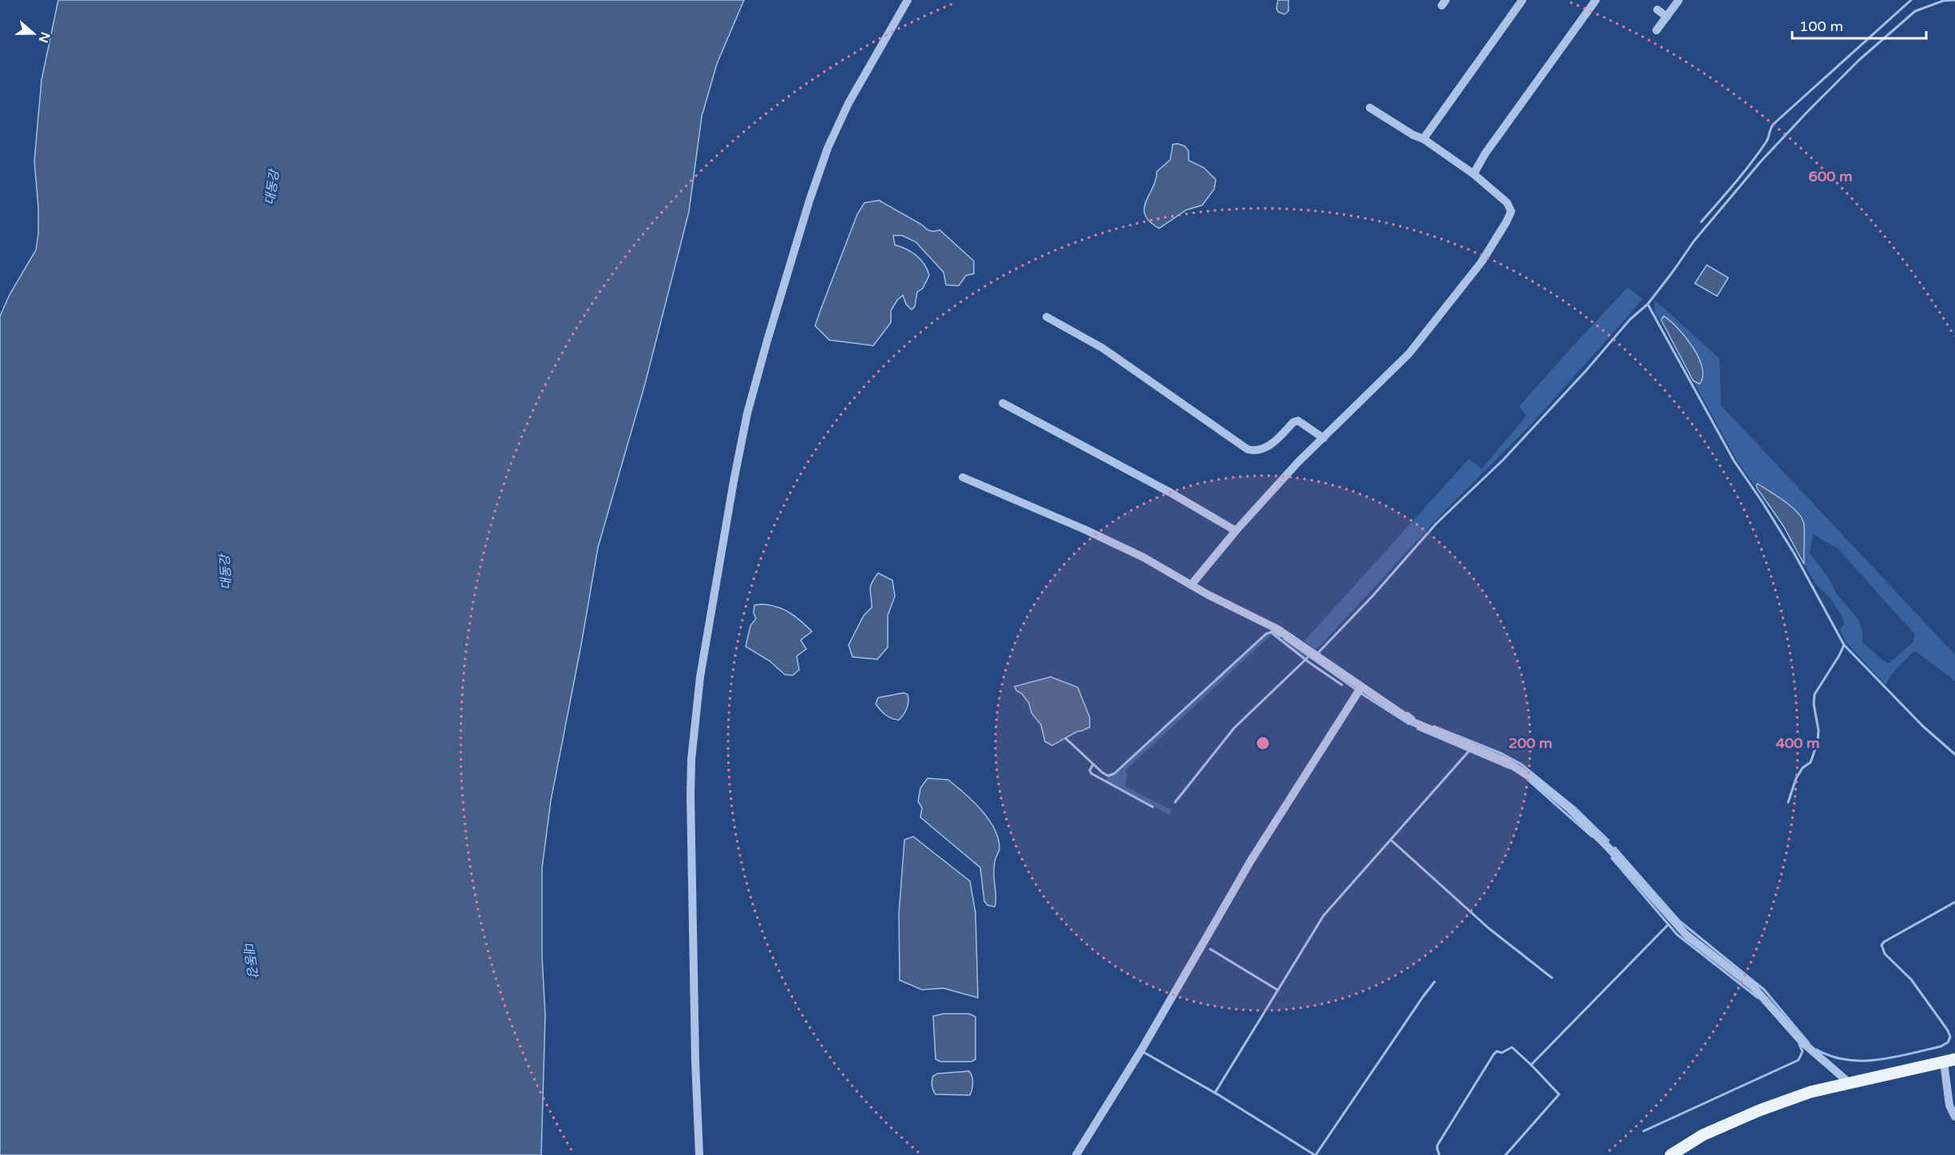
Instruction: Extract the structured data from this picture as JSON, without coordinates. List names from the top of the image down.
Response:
{
  "water": ["대동강"],
  "scale_bar": "100 m",
  "north": "right",
  "rings": ["600 m", "200 m", "400 m"]
}
